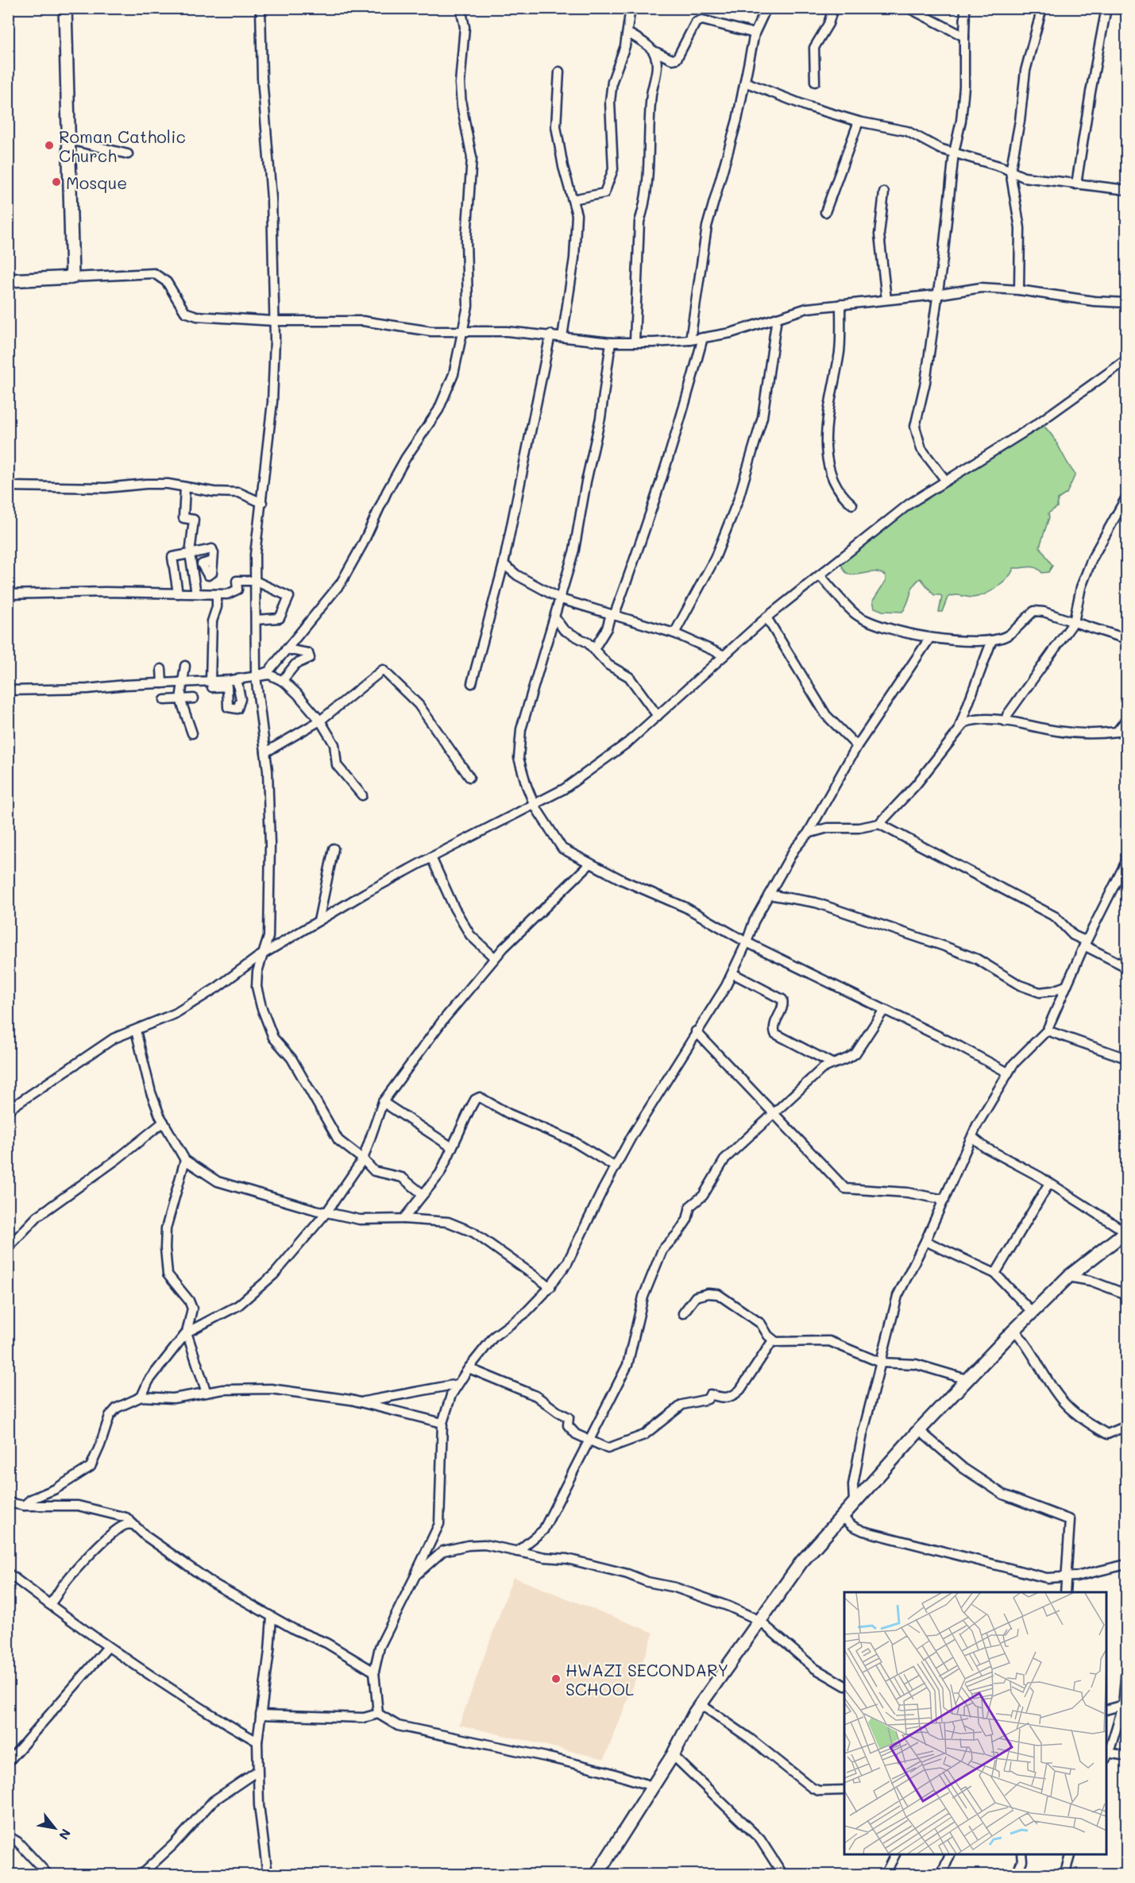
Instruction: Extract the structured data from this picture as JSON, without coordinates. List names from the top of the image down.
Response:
{
  "places": ["Roman Catholic Church", "Mosque", "HWAZI SECONDARY SCHOOL"],
  "north": "bottom right"
}
